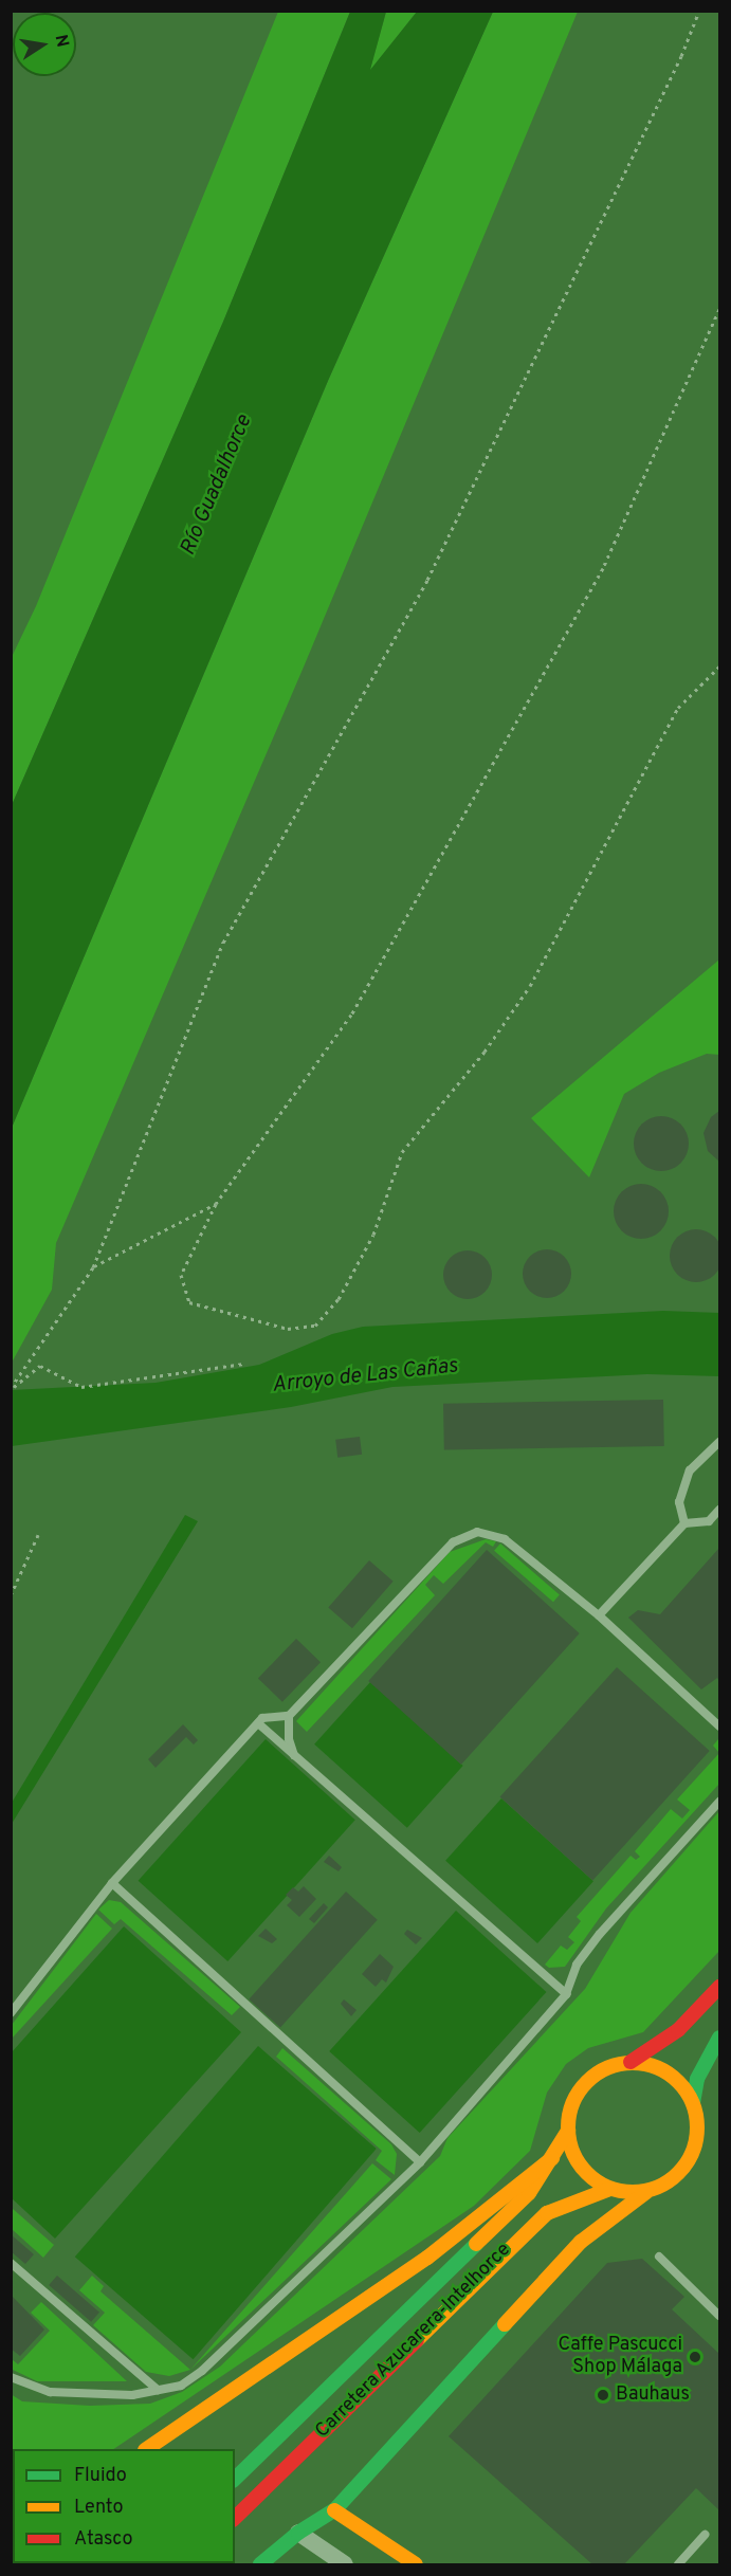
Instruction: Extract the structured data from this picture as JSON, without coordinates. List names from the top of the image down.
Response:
{
  "streets": {
    "main road": ["Carretera Azucarera-Intelhorce"]
  },
  "water": ["Río Guadalhorce", "Arroyo de Las Cañas"],
  "places": ["Caffe Pascucci Shop Málaga", "Bauhaus"],
  "legend": ["Fluido", "Lento", "Atasco"],
  "north": "right"
}
